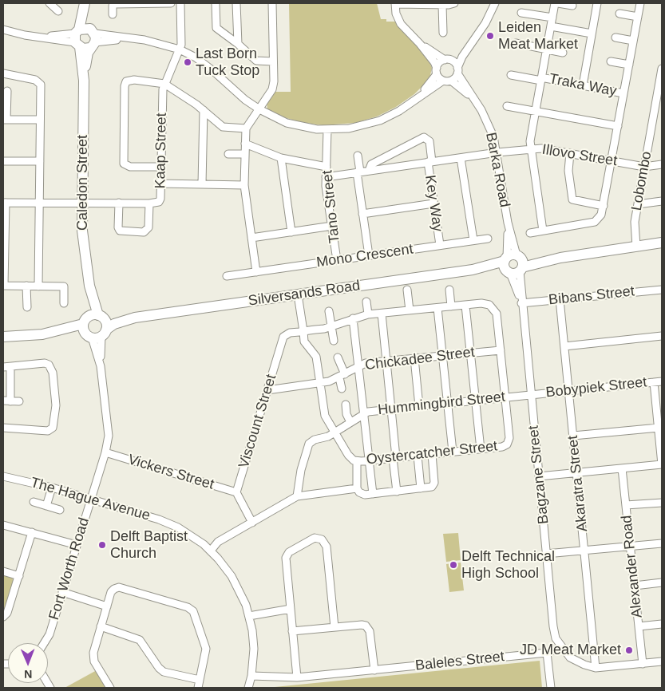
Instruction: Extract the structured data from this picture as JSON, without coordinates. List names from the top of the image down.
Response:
{
  "streets": {
    "street": [
      "Traka Way",
      "Kaap Street",
      "Illovo Street",
      "Barka Road",
      "Lobombo",
      "Caledon Street",
      "Key Way",
      "Tano Street",
      "Mono Crescent",
      "Silversands Road",
      "Bibans Street",
      "Chickadee Street",
      "Bobypiek Street",
      "Hummingbird Street",
      "Viscount Street",
      "Oystercatcher Street",
      "Vickers Street",
      "Bagzane Street",
      "Akaratra Street",
      "The Hague Avenue",
      "Alexander Road",
      "Fort Worth Road",
      "Baleles Street"
    ]
  },
  "crossings": [
    ["Kaap Street", "Caledon Street"],
    ["Illovo Street", "Barka Road"],
    ["Illovo Street", "Lobombo"],
    ["Illovo Street", "Key Way"],
    ["Illovo Street", "Tano Street"],
    ["Barka Road", "Silversands Road"],
    ["Barka Road", "Bagzane Street"],
    ["Lobombo", "Silversands Road"],
    ["Caledon Street", "Silversands Road"],
    ["Caledon Street", "Fort Worth Road"],
    ["Key Way", "Mono Crescent"],
    ["Tano Street", "Mono Crescent"],
    ["Silversands Road", "Bagzane Street"],
    ["Silversands Road", "Fort Worth Road"],
    ["Bibans Street", "Bagzane Street"],
    ["Bibans Street", "Akaratra Street"],
    ["Chickadee Street", "Viscount Street"],
    ["Bobypiek Street", "Hummingbird Street"],
    ["Bobypiek Street", "Bagzane Street"],
    ["Bobypiek Street", "Akaratra Street"],
    ["Hummingbird Street", "Oystercatcher Street"],
    ["Hummingbird Street", "Bagzane Street"],
    ["Viscount Street", "Vickers Street"],
    ["Vickers Street", "Fort Worth Road"],
    ["Bagzane Street", "Baleles Street"],
    ["The Hague Avenue", "Fort Worth Road"],
    ["The Hague Avenue", "Baleles Street"]
  ],
  "places": [
    "Leiden Meat Market",
    "Last Born Tuck Stop",
    "Delft Baptist Church",
    "Delft Technical High School",
    "JD Meat Market"
  ],
  "north": "bottom"
}
